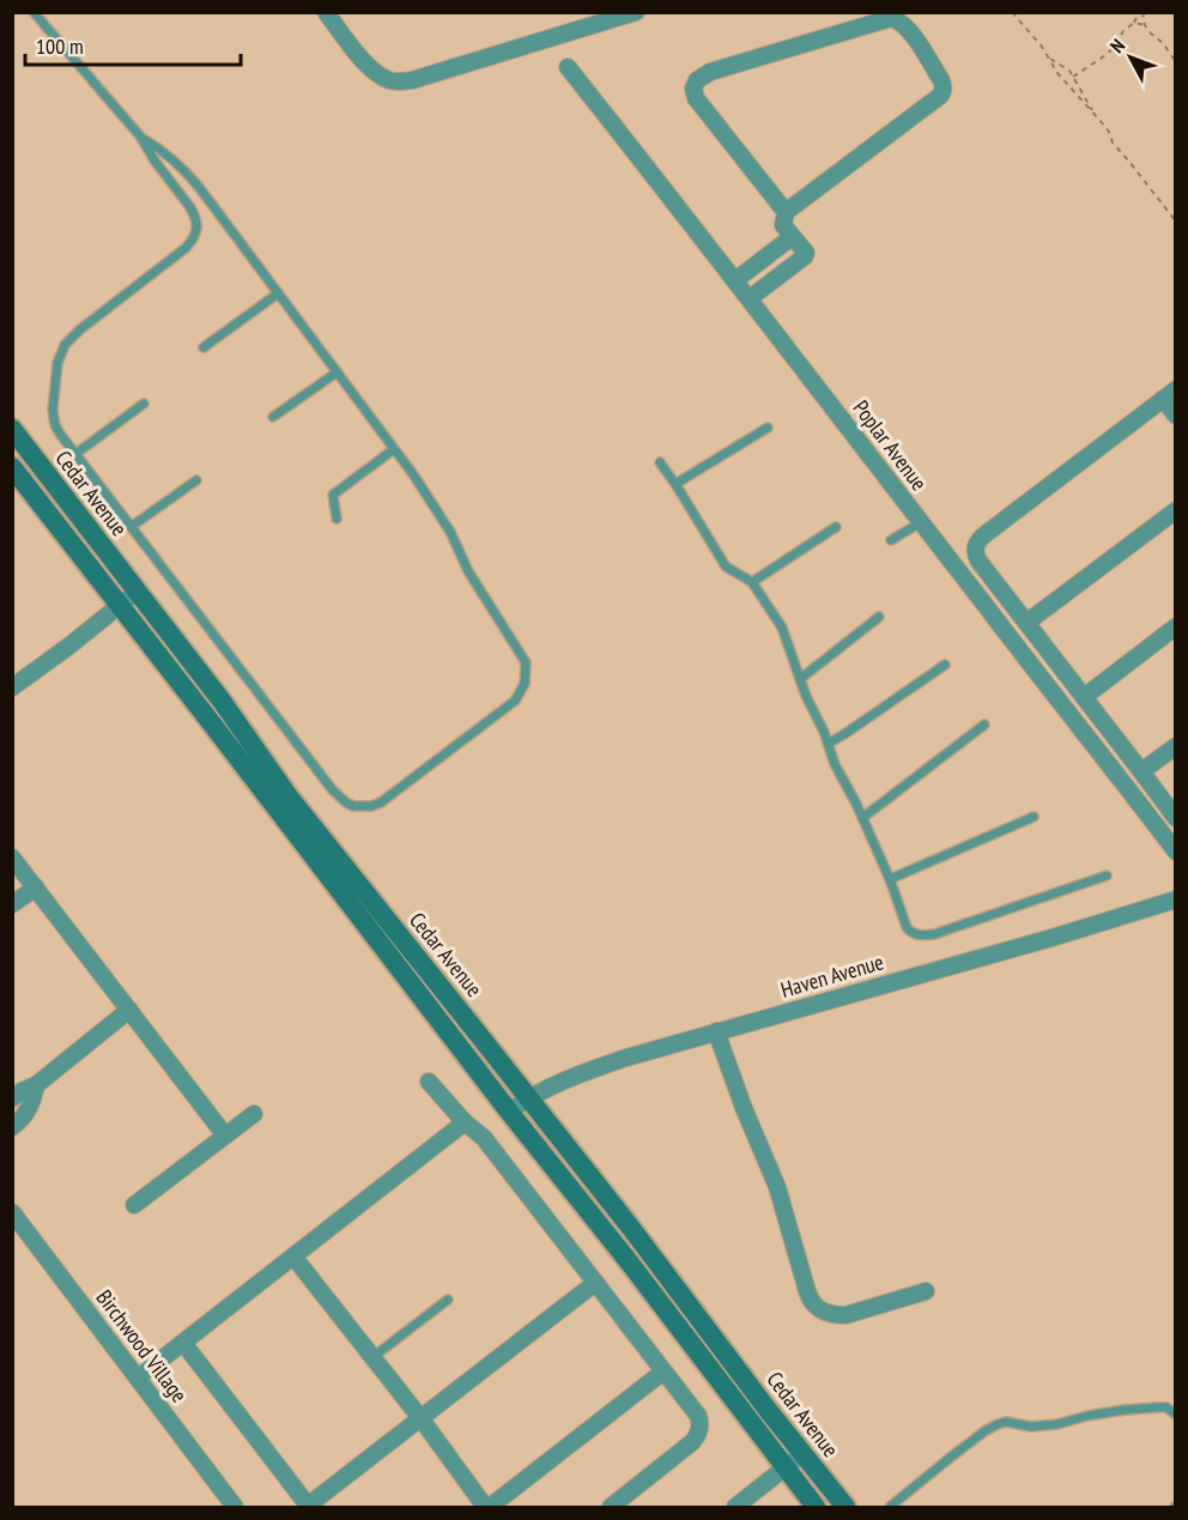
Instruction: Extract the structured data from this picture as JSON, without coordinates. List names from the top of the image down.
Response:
{
  "streets": {
    "main road": ["Cedar Avenue"],
    "street": ["Poplar Avenue", "Haven Avenue", "Birchwood Village"]
  },
  "crossings": [
    ["Cedar Avenue", "Haven Avenue"]
  ],
  "scale_bar": "100 m",
  "north": "top left"
}
